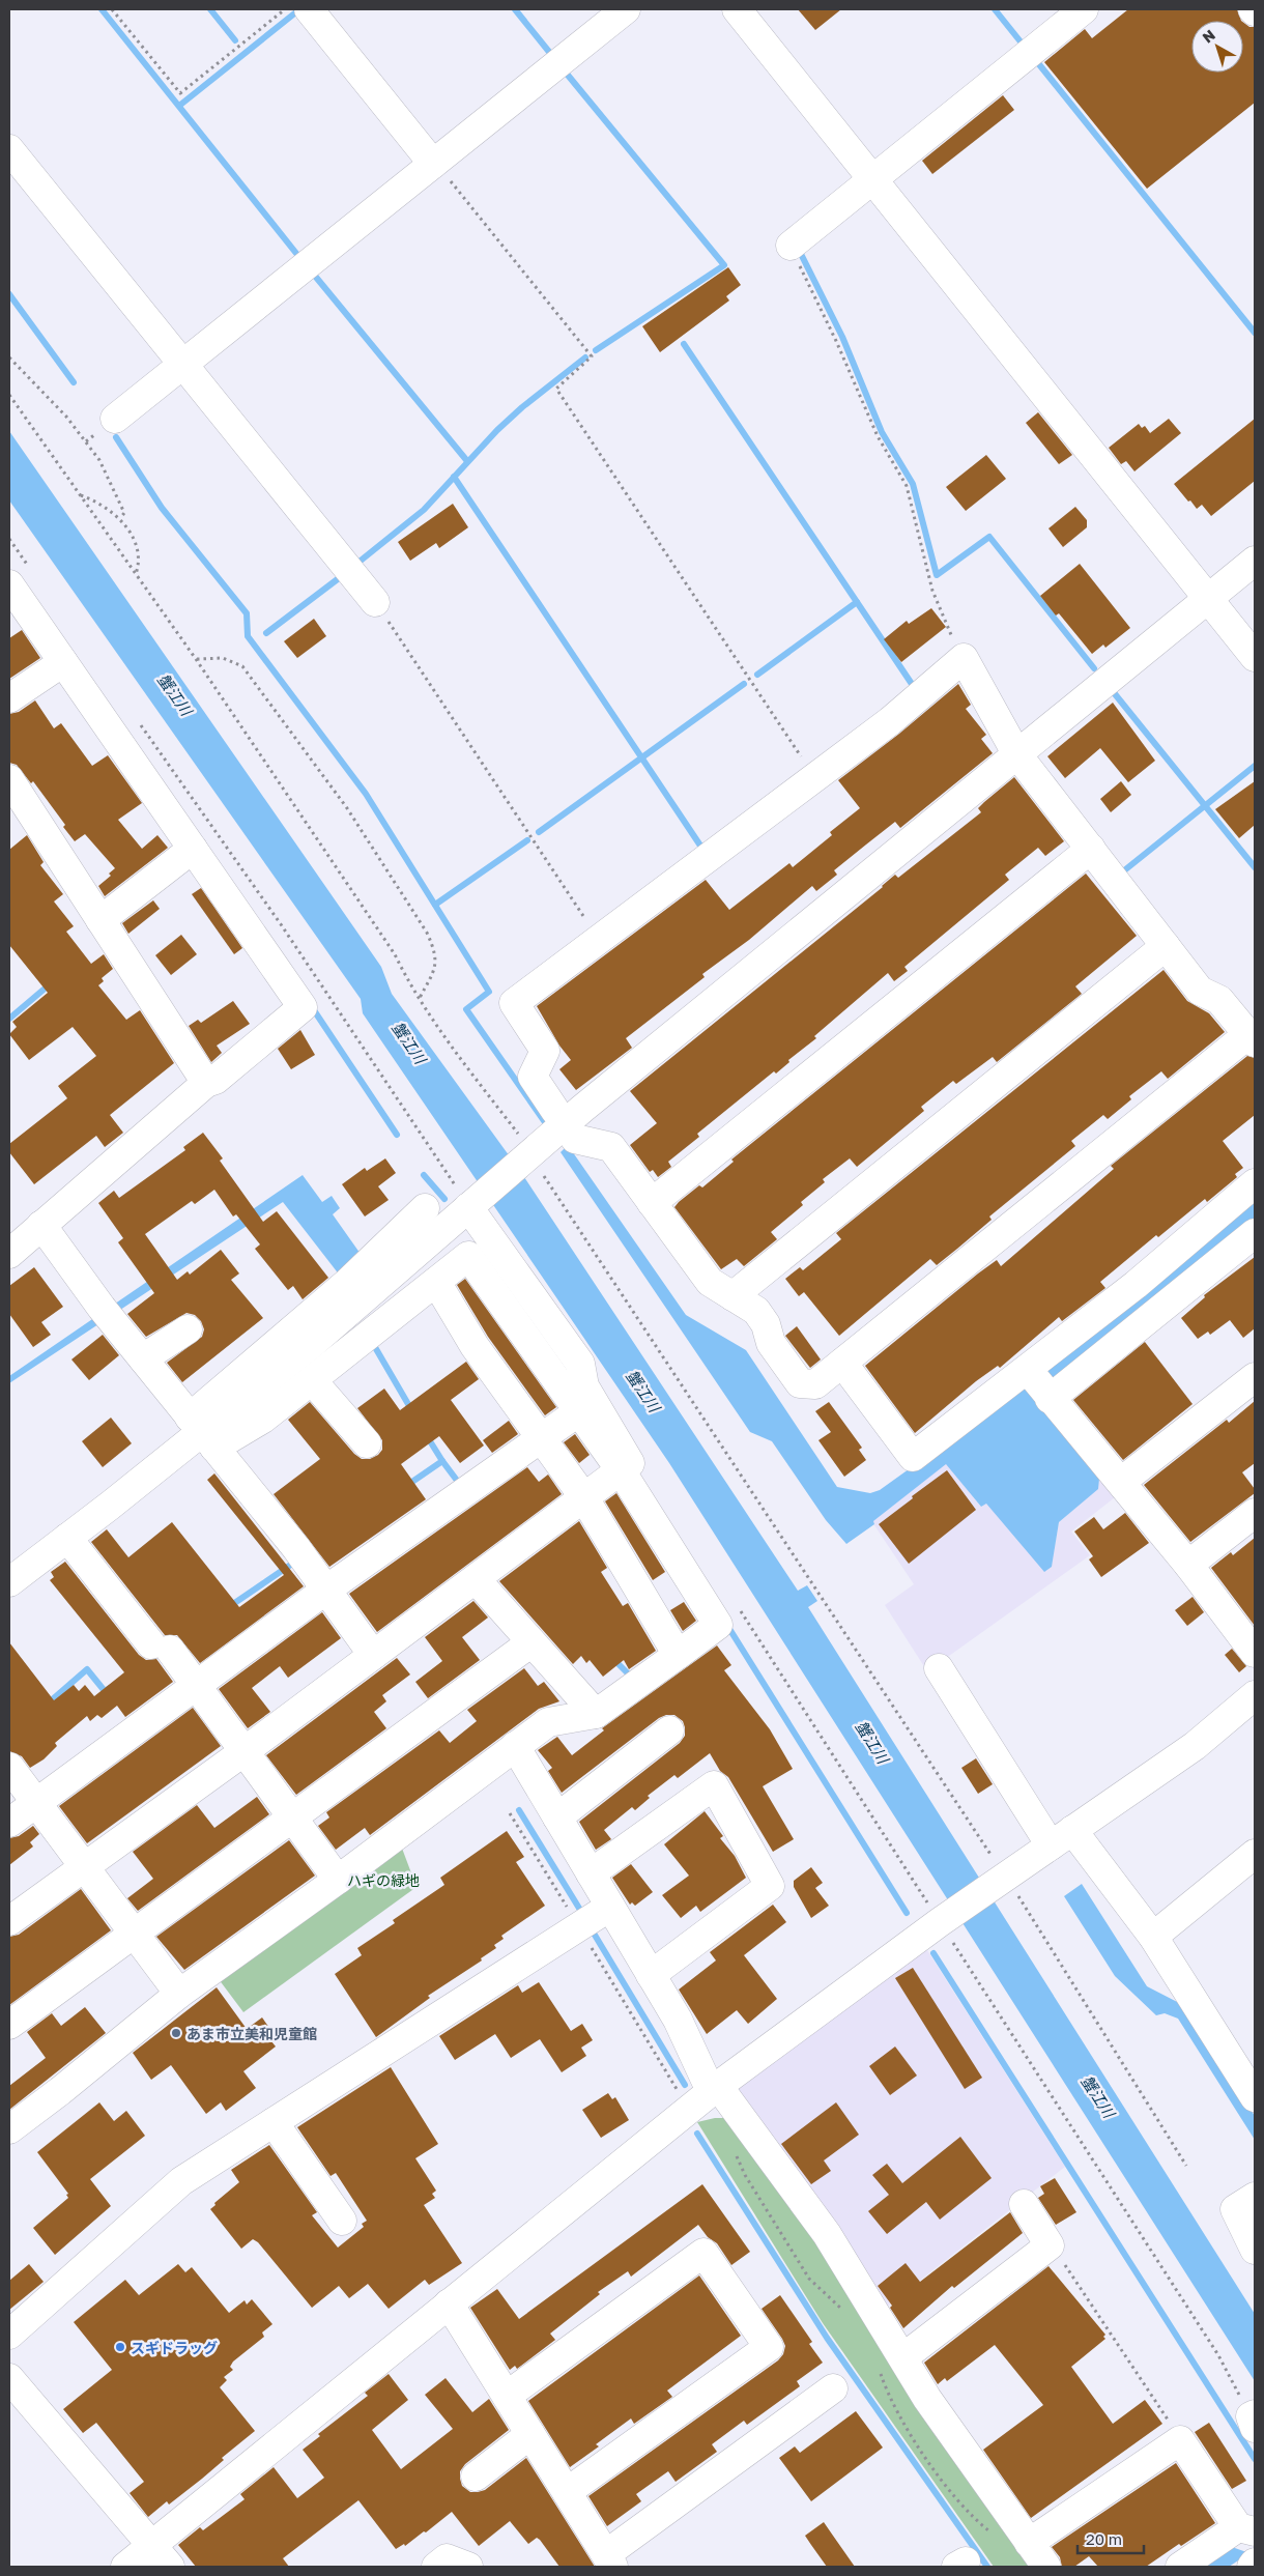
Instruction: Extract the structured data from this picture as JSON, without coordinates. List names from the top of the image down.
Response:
{
  "water": ["蟹江川"],
  "parks": ["ハギの緑地"],
  "places": ["あま市立美和児童館", "スギドラッグ"],
  "scale_bar": "20 m",
  "north": "top left"
}
